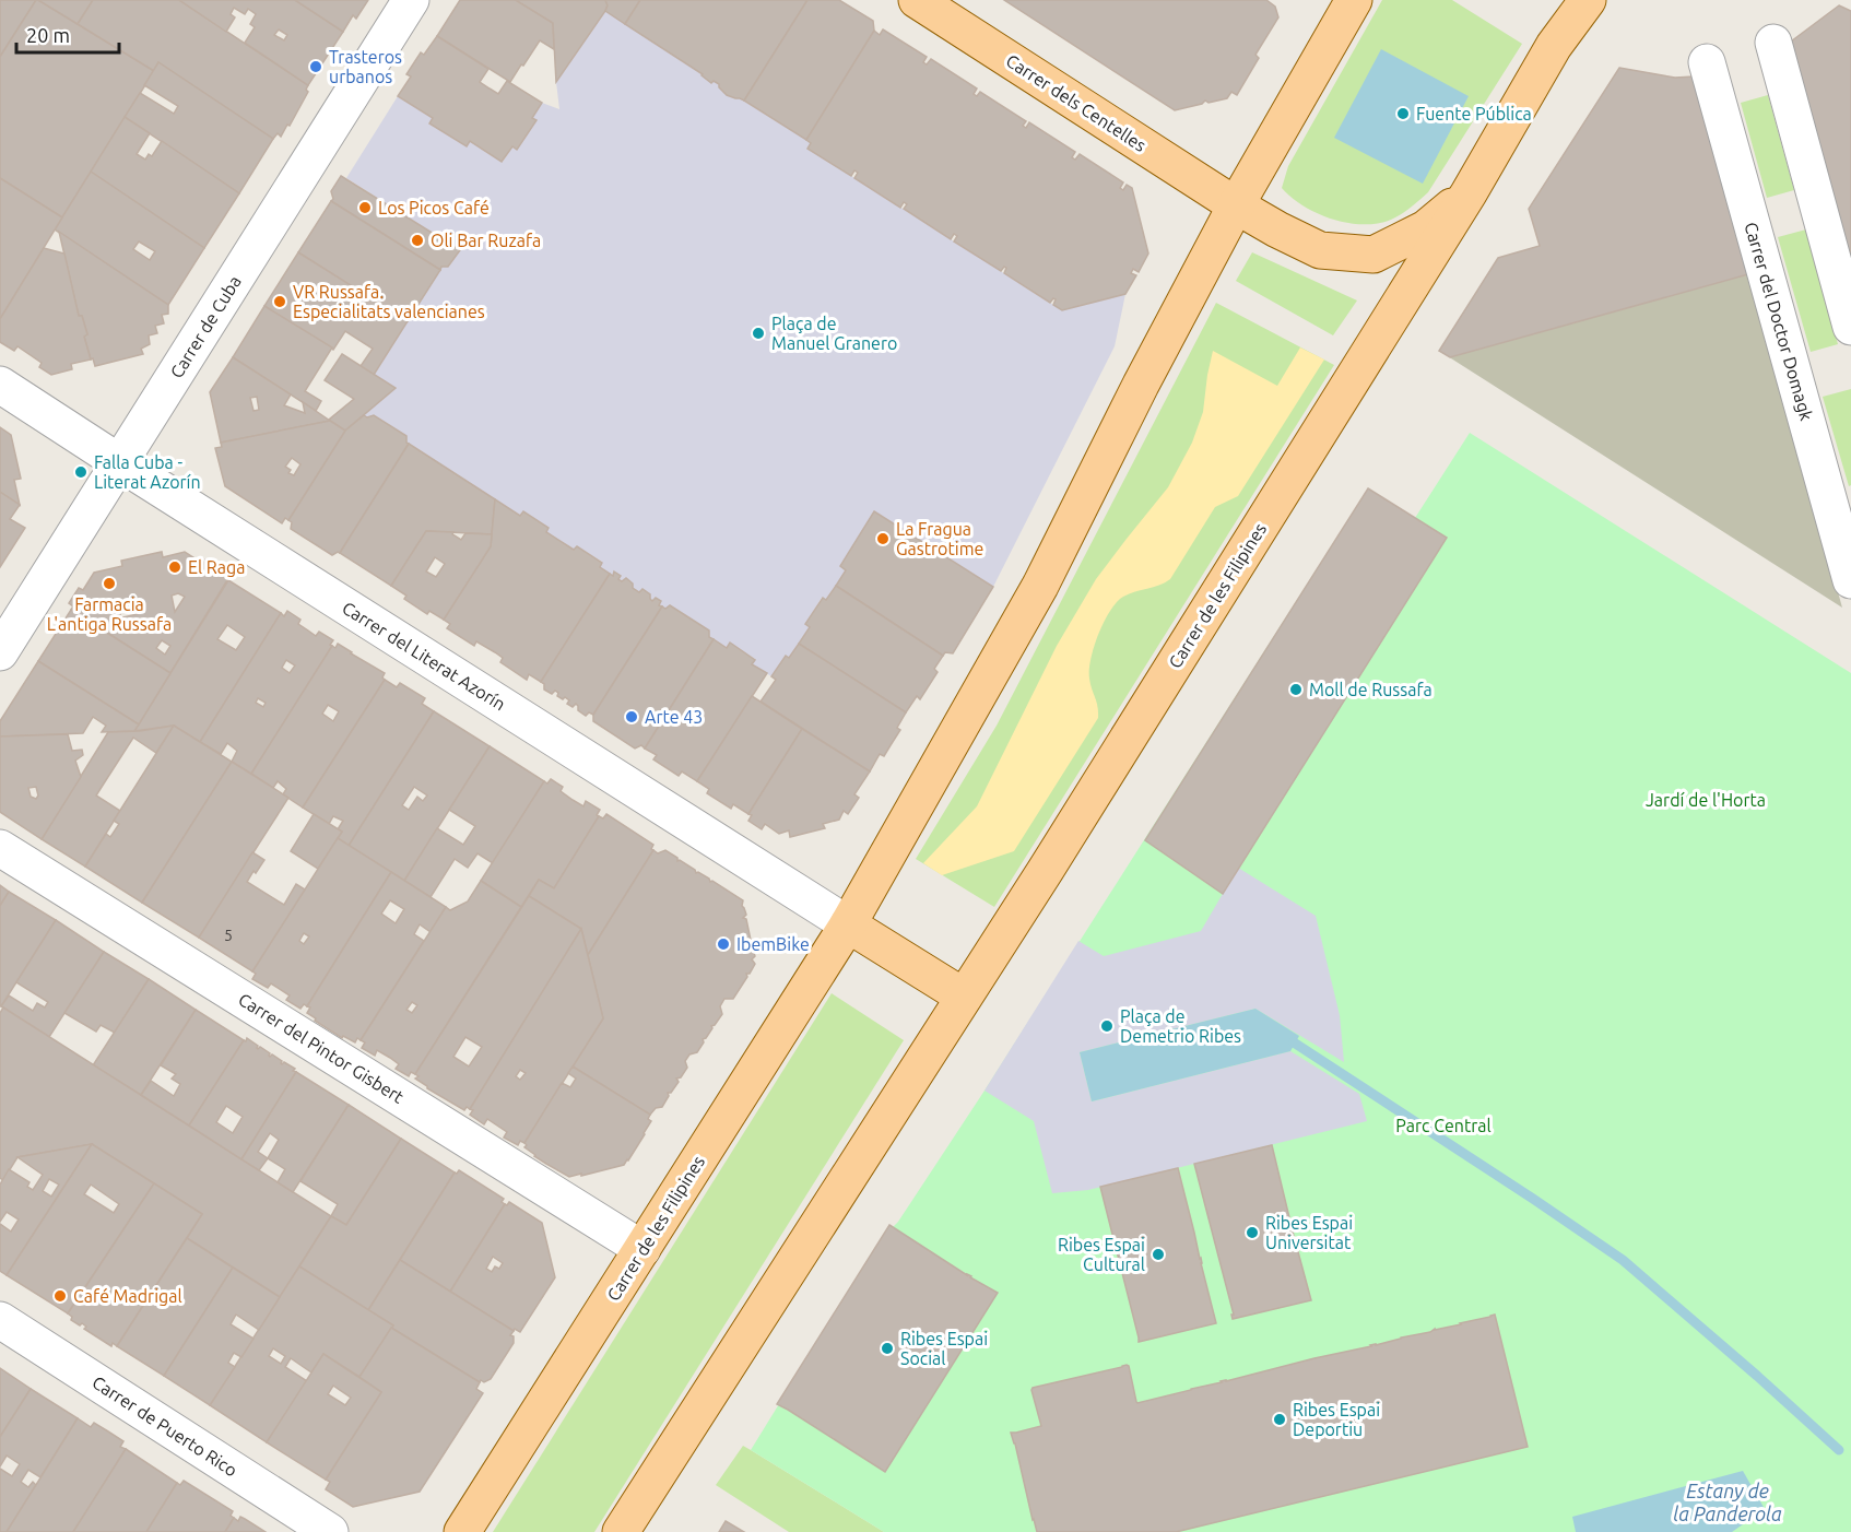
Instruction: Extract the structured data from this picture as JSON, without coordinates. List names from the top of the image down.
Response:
{
  "streets": {
    "main road": ["Carrer dels Centelles", "Carrer de les Filipines"],
    "street": [
      "Carrer del Doctor Domagk",
      "Carrer de Cuba",
      "Carrer del Literat Azorín",
      "Carrer del Pintor Gisbert",
      "Carrer de Puerto Rico"
    ]
  },
  "crossings": [
    ["Carrer dels Centelles", "Carrer de les Filipines"],
    ["Carrer de Cuba", "Carrer del Literat Azorín"],
    ["Carrer de les Filipines", "Carrer del Literat Azorín"],
    ["Carrer de les Filipines", "Carrer del Pintor Gisbert"]
  ],
  "water": ["Estany de la Panderola"],
  "parks": ["Jardí de l'Horta", "Parc Central"],
  "places": [
    "Trasteros urbanos",
    "Fuente Pública",
    "Los Picos Café",
    "Oli Bar Ruzafa",
    "VR Russafa. Especialitats valencianes",
    "Plaça de Manuel Granero",
    "Falla Cuba - Literat Azorín",
    "La Fragua Gastrotime",
    "El Raga",
    "Farmacia L'antiga Russafa",
    "Moll de Russafa",
    "Arte 43",
    "IbemBike",
    "Plaça de Demetrio Ribes",
    "Ribes Espai Universitat",
    "Ribes Espai Cultural",
    "Café Madrigal",
    "Ribes Espai Social",
    "Ribes Espai Deportiu"
  ],
  "house_numbers": ["5"],
  "scale_bar": "20 m"
}
